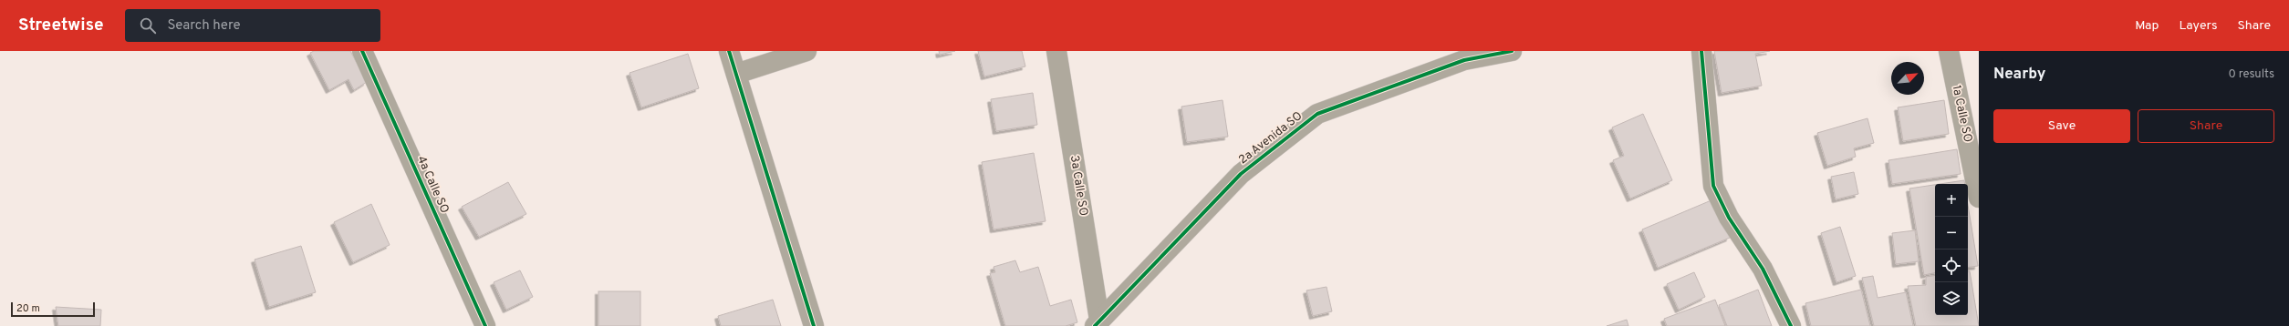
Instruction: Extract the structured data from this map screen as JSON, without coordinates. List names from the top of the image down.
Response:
{
  "streets": {
    "street": [
      "1a Calle SO",
      "2a Avenida SO",
      "4a Calle SO",
      "3a Calle SO"
    ]
  },
  "crossings": [
    ["2a Avenida SO", "3a Calle SO"]
  ],
  "scale_bar": "20 m",
  "north": "top right",
  "page": {
    "header": "Streetwise",
    "search": "Search here",
    "nav": ["Map", "Layers", "Share"],
    "heading": ["Nearby", "0 results"],
    "buttons": ["Save", "Share"],
    "map_buttons": ["+", "−"],
    "scale": "20 m"
  }
}
